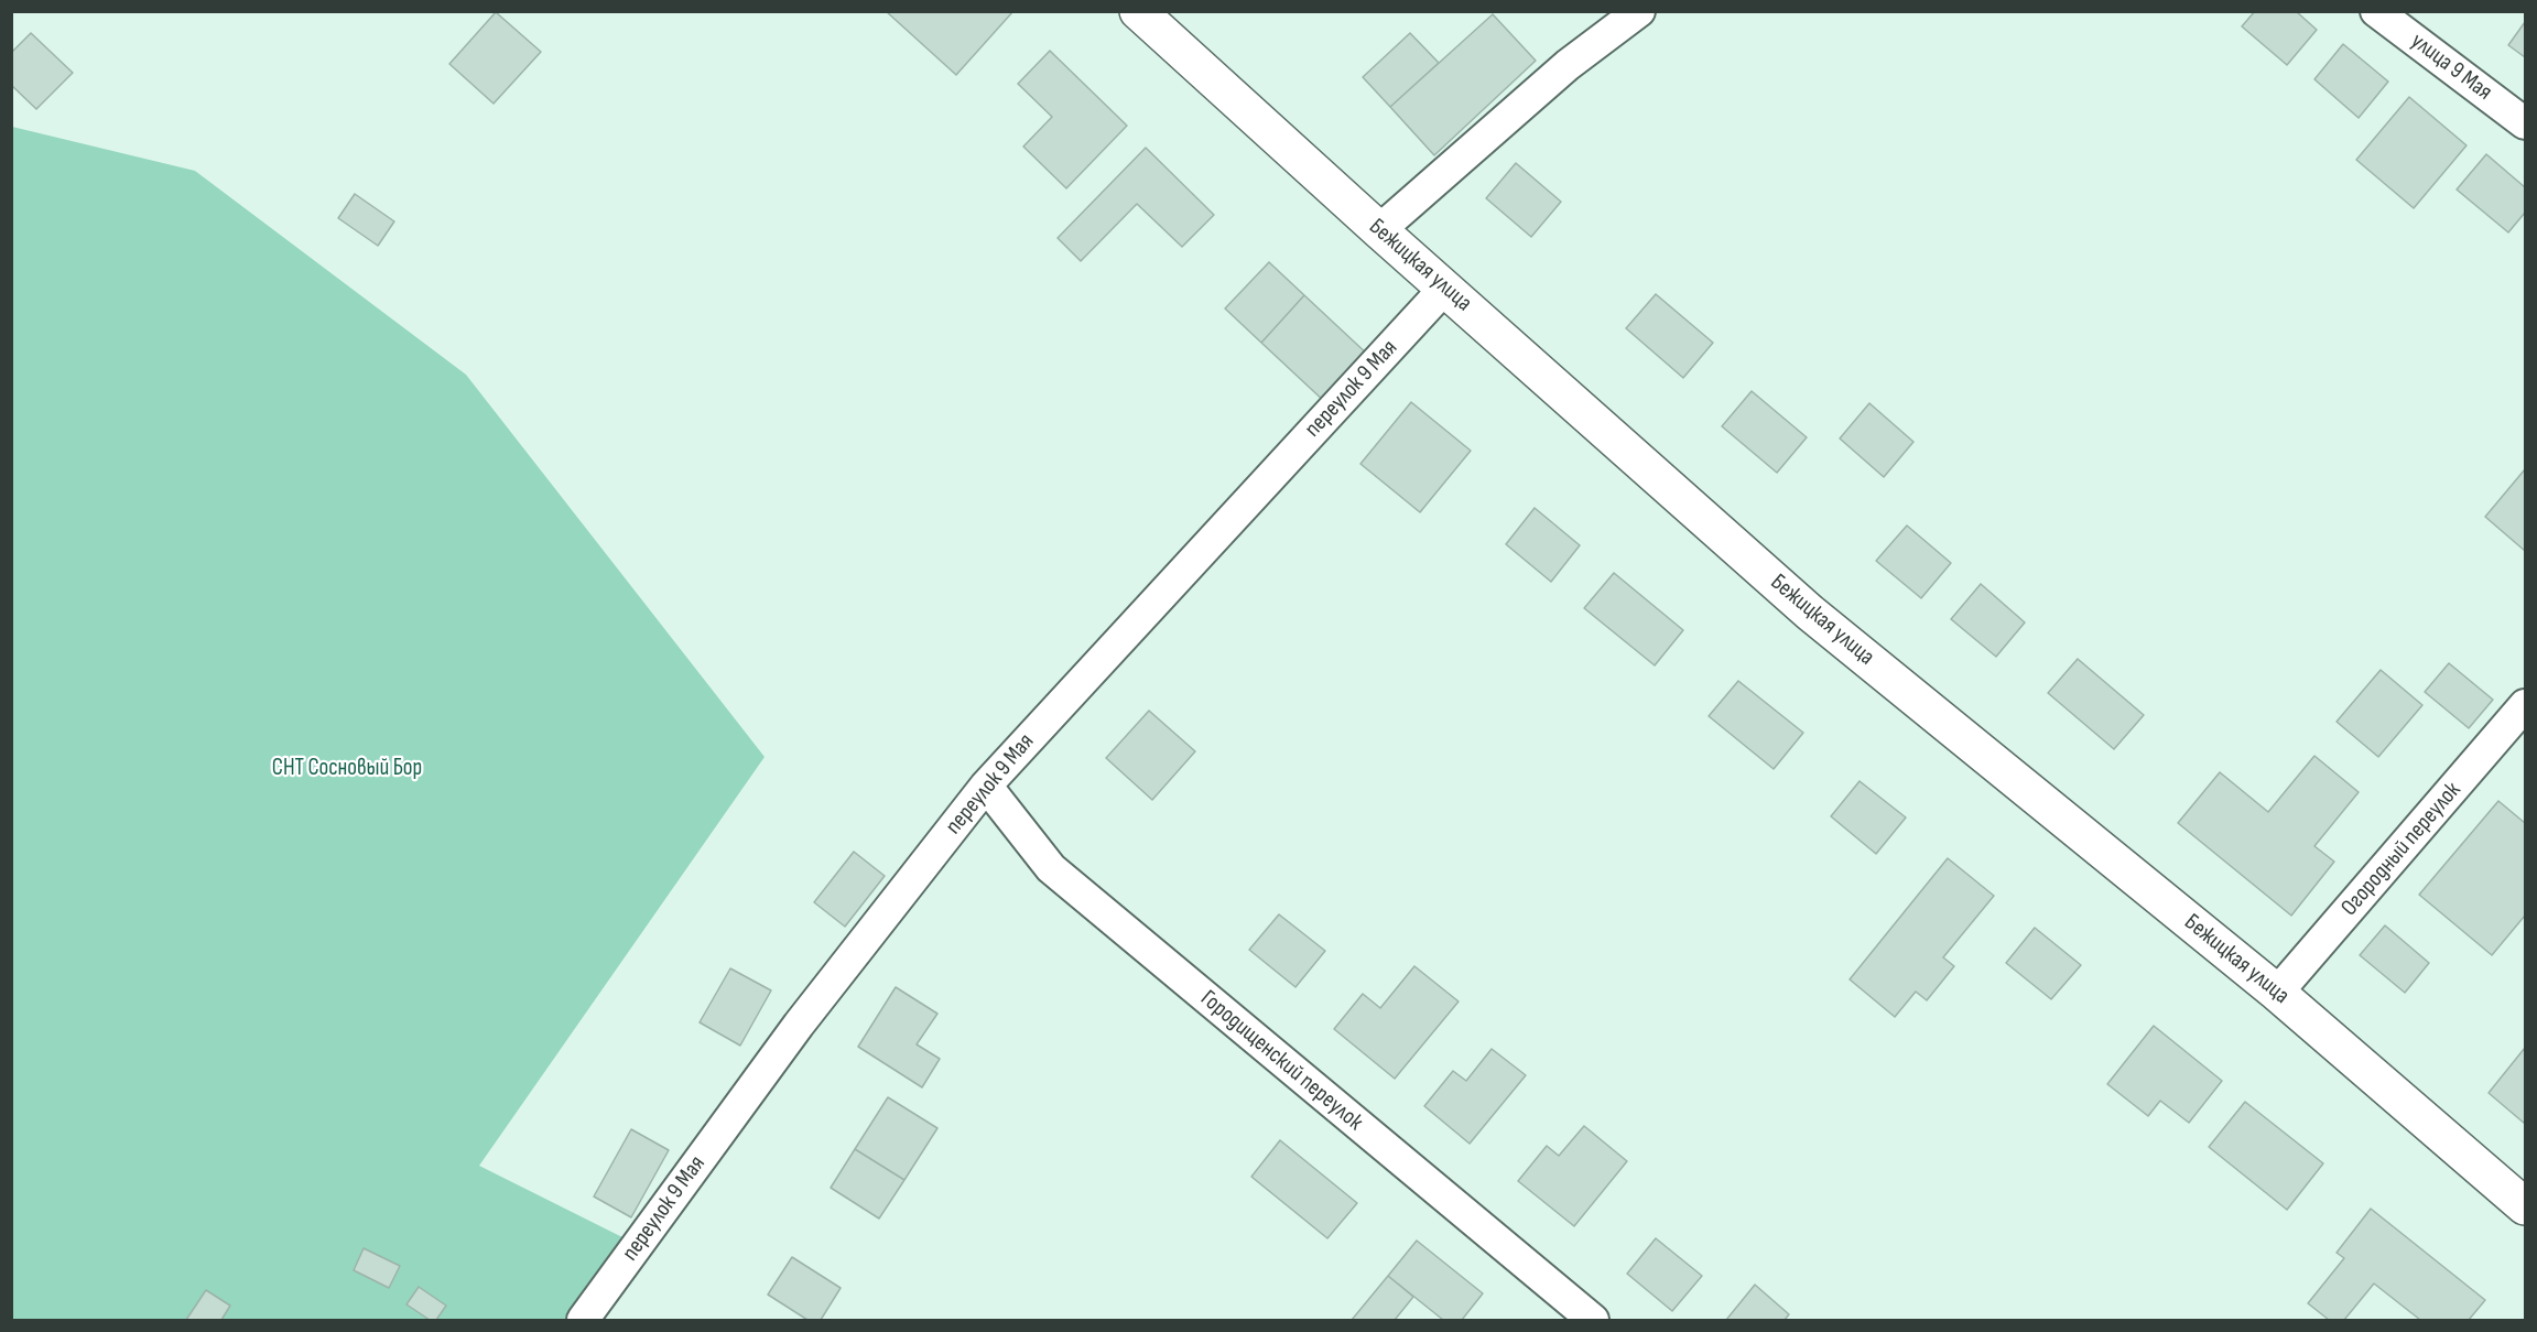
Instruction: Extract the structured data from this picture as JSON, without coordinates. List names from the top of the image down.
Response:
{
  "streets": {
    "main road": ["Бежицкая улица"],
    "street": [
      "улица 9 Мая",
      "переулок 9 Мая",
      "Огородный переулок",
      "Городищенский переулок"
    ]
  },
  "crossings": [
    ["Бежицкая улица", "переулок 9 Мая"],
    ["Бежицкая улица", "Огородный переулок"],
    ["переулок 9 Мая", "Городищенский переулок"]
  ],
  "parks": ["СНТ Сосновый Бор"]
}
